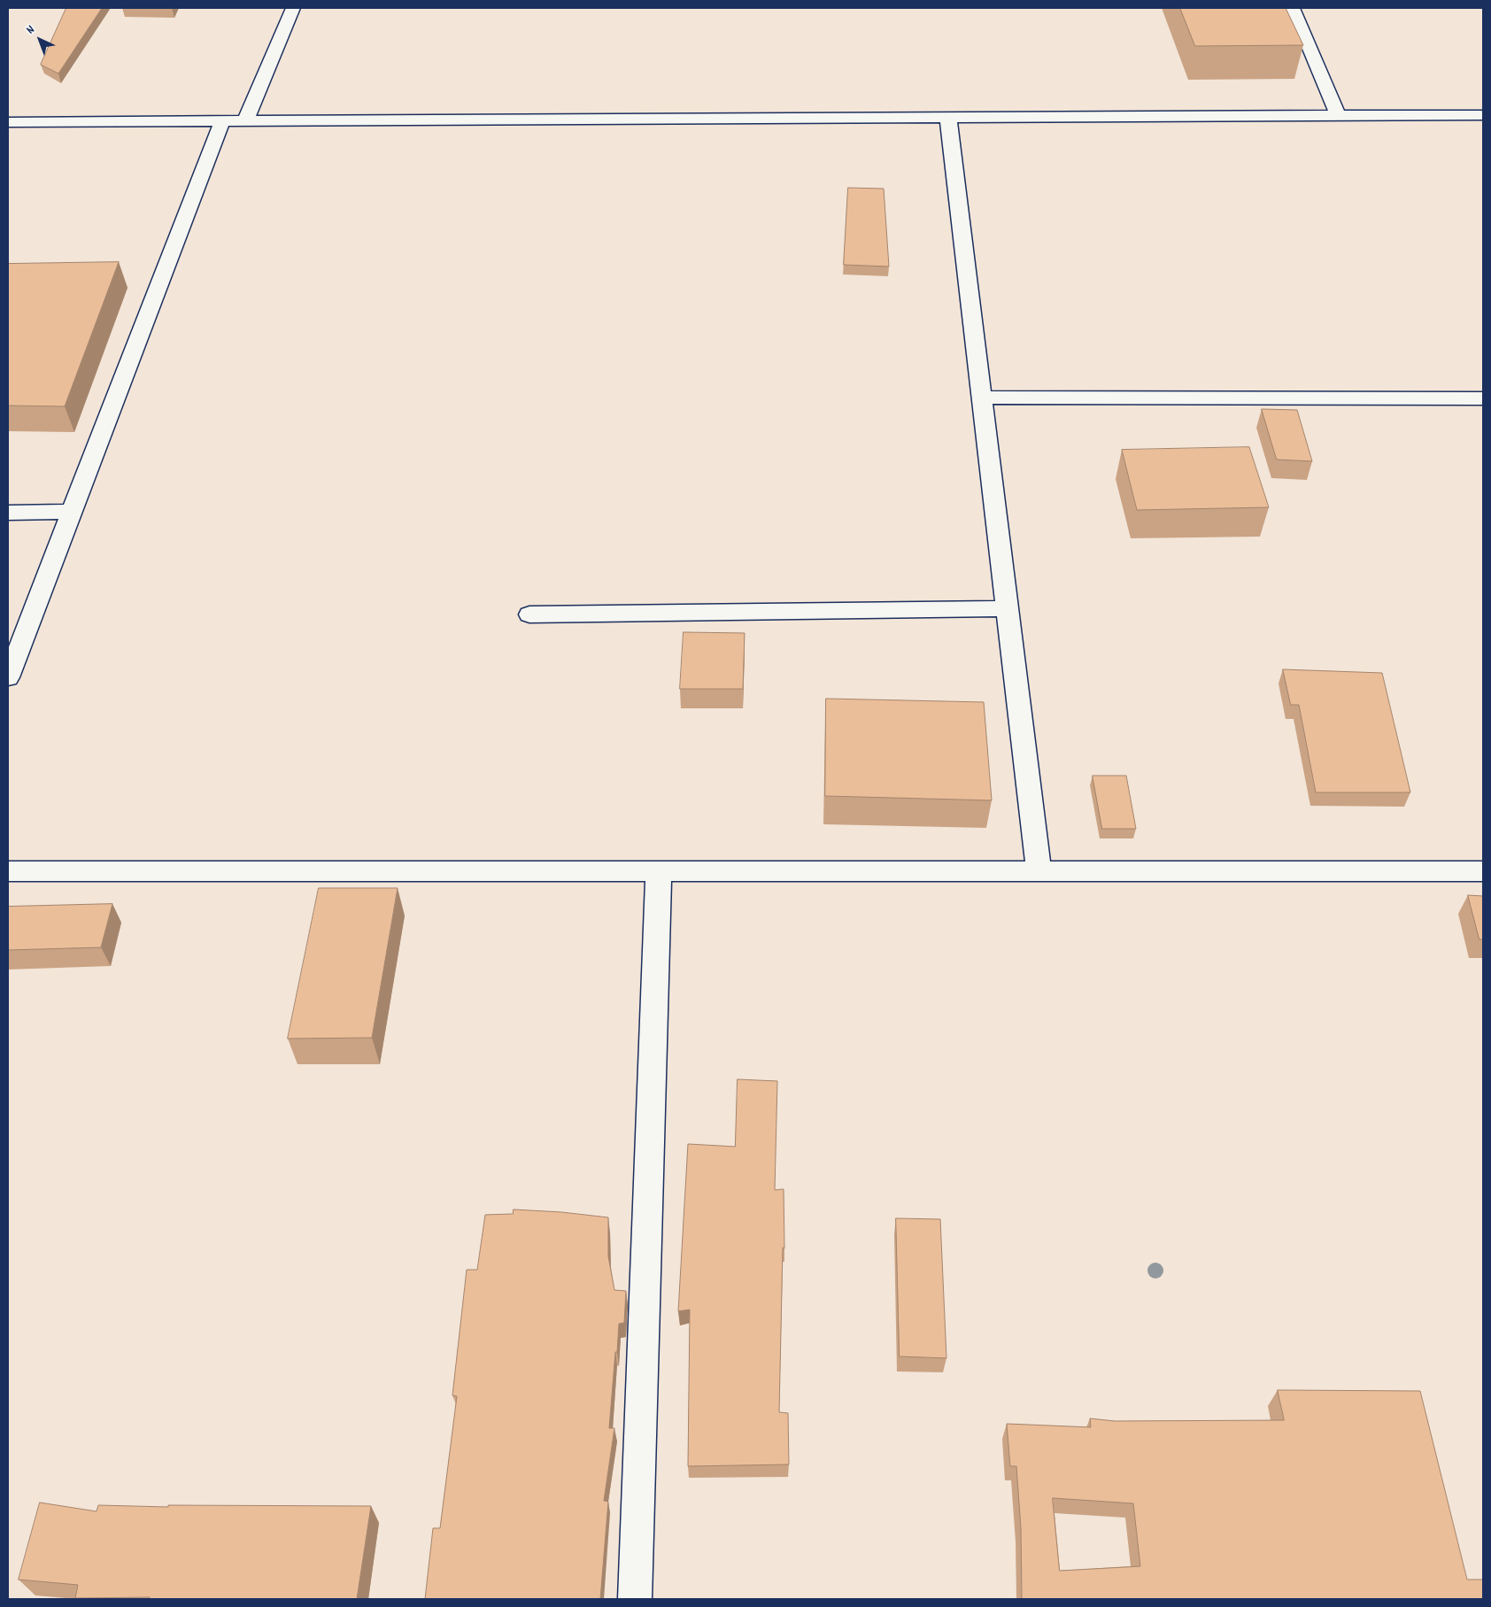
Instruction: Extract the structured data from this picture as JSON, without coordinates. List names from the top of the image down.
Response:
{
  "north": "top left"
}
